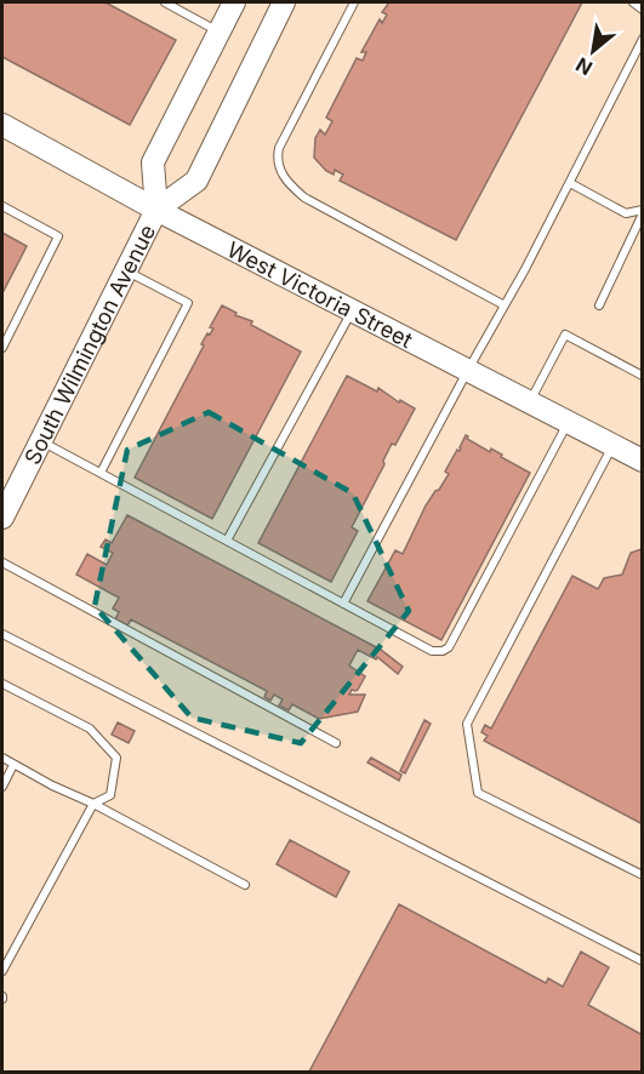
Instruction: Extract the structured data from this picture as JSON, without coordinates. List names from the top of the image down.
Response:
{
  "streets": {
    "main road": ["West Victoria Street", "South Wilmington Avenue"]
  },
  "crossings": [
    ["West Victoria Street", "South Wilmington Avenue"]
  ],
  "north": "bottom left"
}
